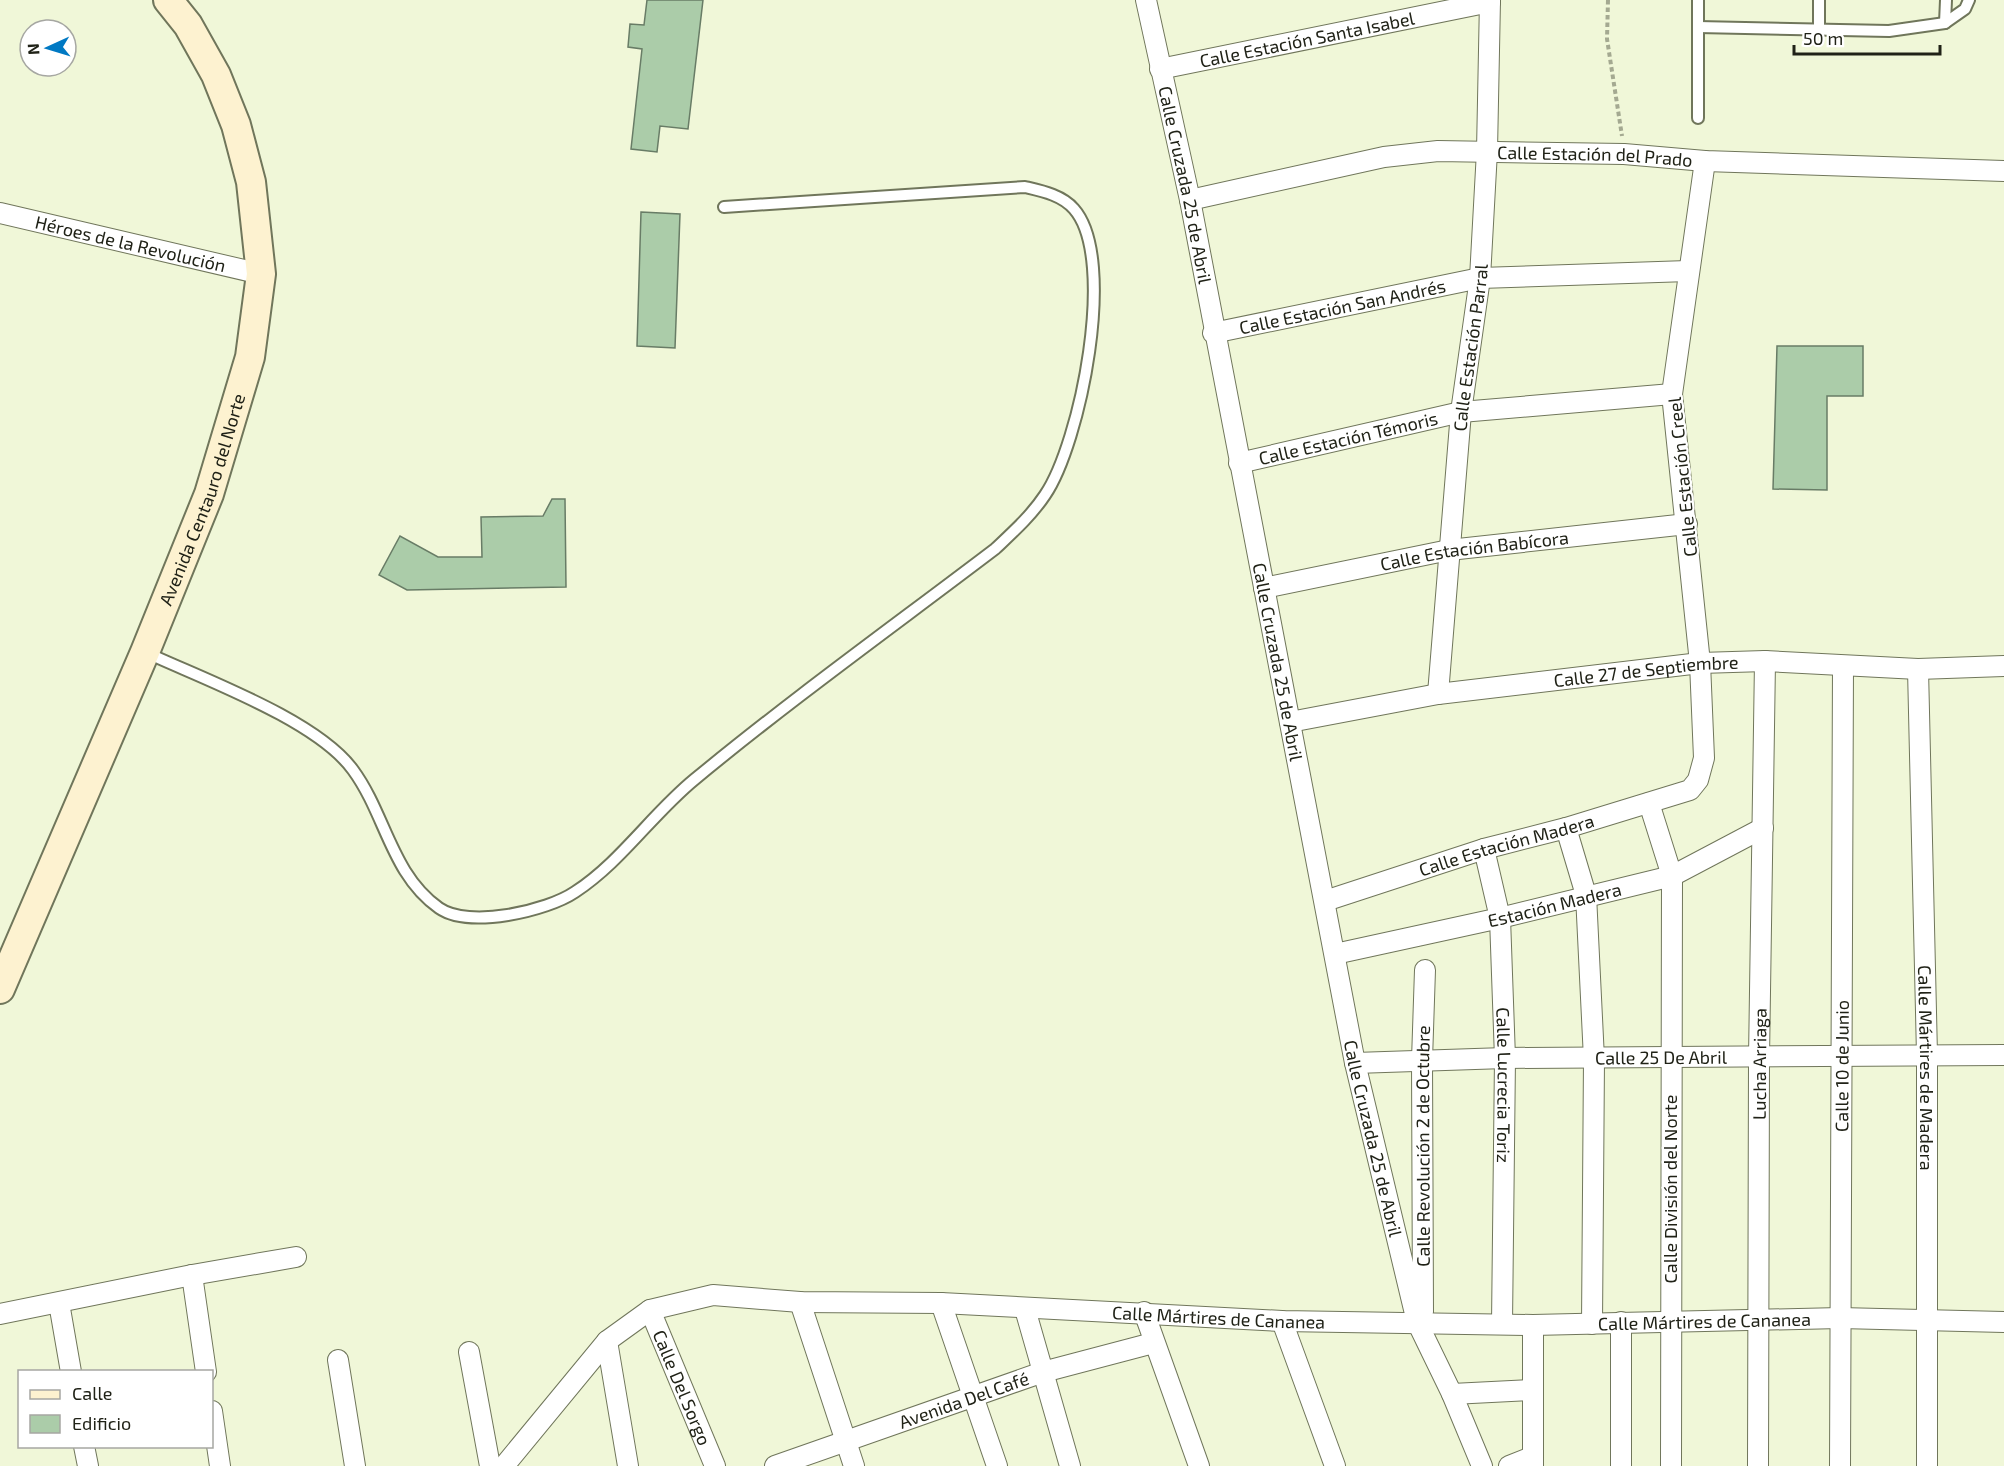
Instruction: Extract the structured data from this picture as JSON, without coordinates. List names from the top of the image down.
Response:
{
  "streets": {
    "main road": ["Avenida Centauro del Norte"],
    "street": [
      "Calle Estación Santa Isabel",
      "Calle Estación del Prado",
      "Calle Cruzada 25 de Abril",
      "Héroes de la Revolución",
      "Calle Estación San Andrés",
      "Calle Estación Parral",
      "Calle Estación Témoris",
      "Calle Estación Creel",
      "Calle Estación Babícora",
      "Calle 27 de Septiembre",
      "Calle Estación Madera",
      "Estación Madera",
      "Calle 25 De Abril",
      "Lucha Arriaga",
      "Calle 10 de Junio",
      "Calle Mártires de Madera",
      "Calle Lucrecia Toriz",
      "Calle Revolución 2 de Octubre",
      "Calle División del Norte",
      "Calle Mártires de Cananea",
      "Calle Del Sorgo",
      "Avenida Del Café"
    ]
  },
  "crossings": [
    ["Calle Estación Santa Isabel", "Calle Cruzada 25 de Abril"],
    ["Calle Estación Santa Isabel", "Calle Estación Parral"],
    ["Calle Estación del Prado", "Calle Cruzada 25 de Abril"],
    ["Calle Estación del Prado", "Calle Estación Parral"],
    ["Calle Estación del Prado", "Calle Estación Creel"],
    ["Calle Cruzada 25 de Abril", "Calle Estación San Andrés"],
    ["Calle Cruzada 25 de Abril", "Calle Estación Témoris"],
    ["Calle Cruzada 25 de Abril", "Calle Estación Babícora"],
    ["Calle Cruzada 25 de Abril", "Calle 27 de Septiembre"],
    ["Calle Cruzada 25 de Abril", "Calle Estación Madera"],
    ["Calle Cruzada 25 de Abril", "Estación Madera"],
    ["Calle Cruzada 25 de Abril", "Calle 25 De Abril"],
    ["Calle Cruzada 25 de Abril", "Calle Revolución 2 de Octubre"],
    ["Calle Cruzada 25 de Abril", "Calle Mártires de Cananea"],
    ["Héroes de la Revolución", "Avenida Centauro del Norte"],
    ["Calle Estación San Andrés", "Calle Estación Parral"],
    ["Calle Estación San Andrés", "Calle Estación Creel"],
    ["Calle Estación Parral", "Calle Estación Témoris"],
    ["Calle Estación Parral", "Calle Estación Babícora"],
    ["Calle Estación Parral", "Calle 27 de Septiembre"],
    ["Calle Estación Témoris", "Calle Estación Creel"],
    ["Calle Estación Creel", "Calle Estación Babícora"],
    ["Calle Estación Creel", "Calle 27 de Septiembre"],
    ["Calle Estación Creel", "Calle Estación Madera"],
    ["Calle 27 de Septiembre", "Lucha Arriaga"],
    ["Calle 27 de Septiembre", "Calle 10 de Junio"],
    ["Calle 27 de Septiembre", "Calle Mártires de Madera"],
    ["Calle Estación Madera", "Calle Lucrecia Toriz"],
    ["Calle Estación Madera", "Calle División del Norte"],
    ["Estación Madera", "Lucha Arriaga"],
    ["Estación Madera", "Calle Lucrecia Toriz"],
    ["Estación Madera", "Calle División del Norte"],
    ["Calle 25 De Abril", "Lucha Arriaga"],
    ["Calle 25 De Abril", "Calle 10 de Junio"],
    ["Calle 25 De Abril", "Calle Mártires de Madera"],
    ["Calle 25 De Abril", "Calle Lucrecia Toriz"],
    ["Calle 25 De Abril", "Calle Revolución 2 de Octubre"],
    ["Calle 25 De Abril", "Calle División del Norte"],
    ["Lucha Arriaga", "Calle Mártires de Cananea"],
    ["Calle 10 de Junio", "Calle Mártires de Cananea"],
    ["Calle Mártires de Madera", "Calle Mártires de Cananea"],
    ["Calle Lucrecia Toriz", "Calle Mártires de Cananea"],
    ["Calle Revolución 2 de Octubre", "Calle Mártires de Cananea"],
    ["Calle División del Norte", "Calle Mártires de Cananea"],
    ["Calle Mártires de Cananea", "Calle Del Sorgo"]
  ],
  "legend": ["Calle", "Edificio"],
  "scale_bar": "50 m",
  "north": "left"
}
